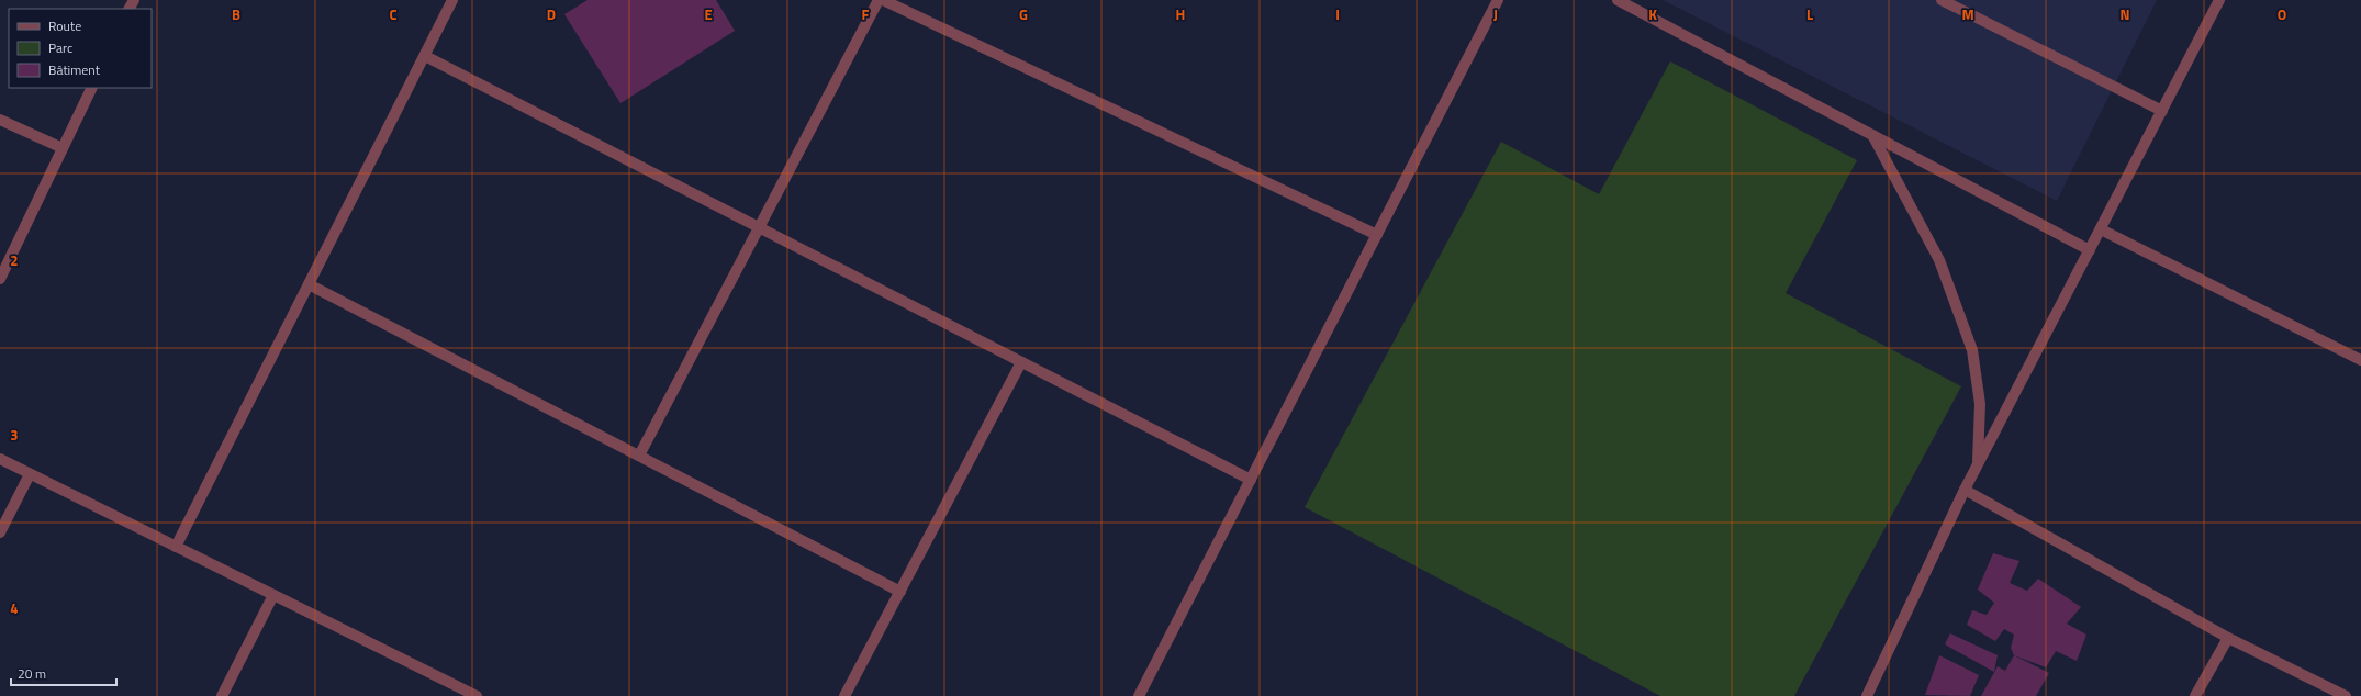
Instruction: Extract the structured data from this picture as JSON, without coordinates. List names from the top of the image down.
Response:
{
  "legend": ["Route", "Parc", "Bâtiment"],
  "scale_bar": "20 m",
  "grid": {
    "columns": [
      "B",
      "C",
      "D",
      "E",
      "F",
      "G",
      "H",
      "I",
      "J",
      "K",
      "L",
      "M",
      "N",
      "O"
    ],
    "rows": ["2", "3", "4"]
  }
}
